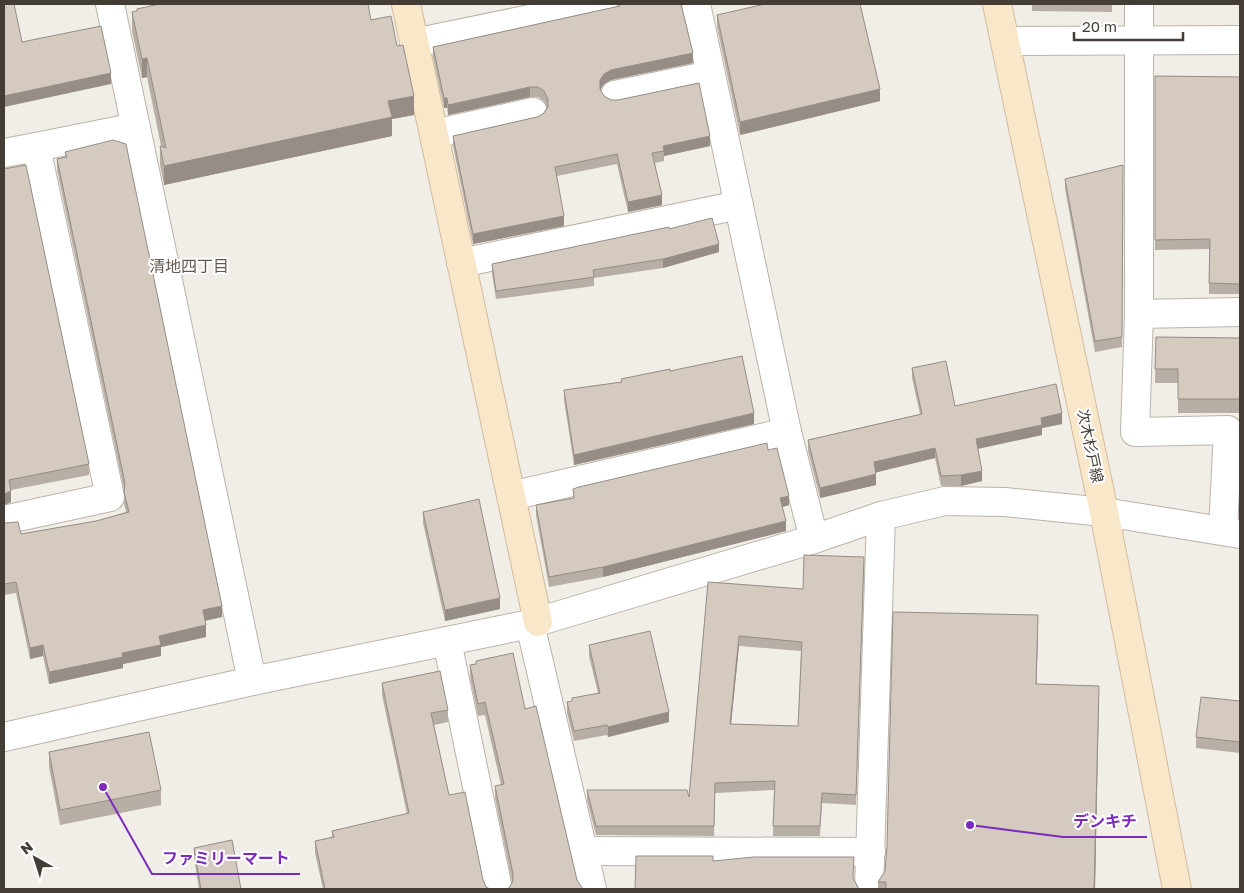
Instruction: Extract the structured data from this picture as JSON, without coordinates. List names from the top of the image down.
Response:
{
  "streets": {
    "main road": ["次木杉戸線"]
  },
  "districts": ["清地四丁目"],
  "places": ["ファミリーマート", "デンキチ"],
  "scale_bar": "20 m",
  "north": "top left"
}
